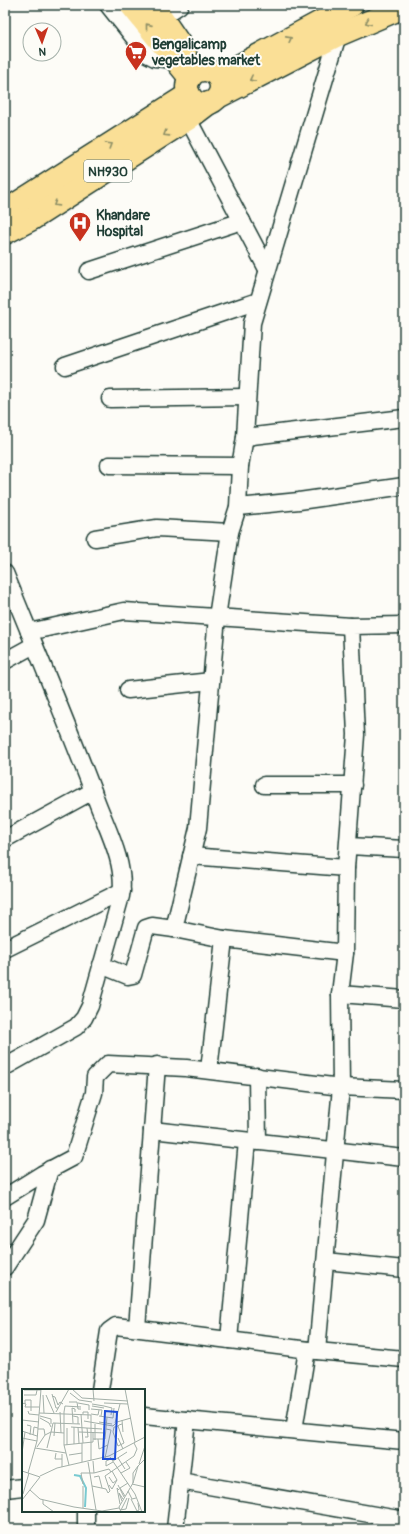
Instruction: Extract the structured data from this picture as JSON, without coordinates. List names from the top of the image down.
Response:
{
  "streets": {
    "highway": ["NH930"]
  },
  "places": {
    "supermarket": ["Bengalicamp vegetables market"],
    "hospital": ["Khandare Hospital"]
  },
  "north": "bottom"
}
